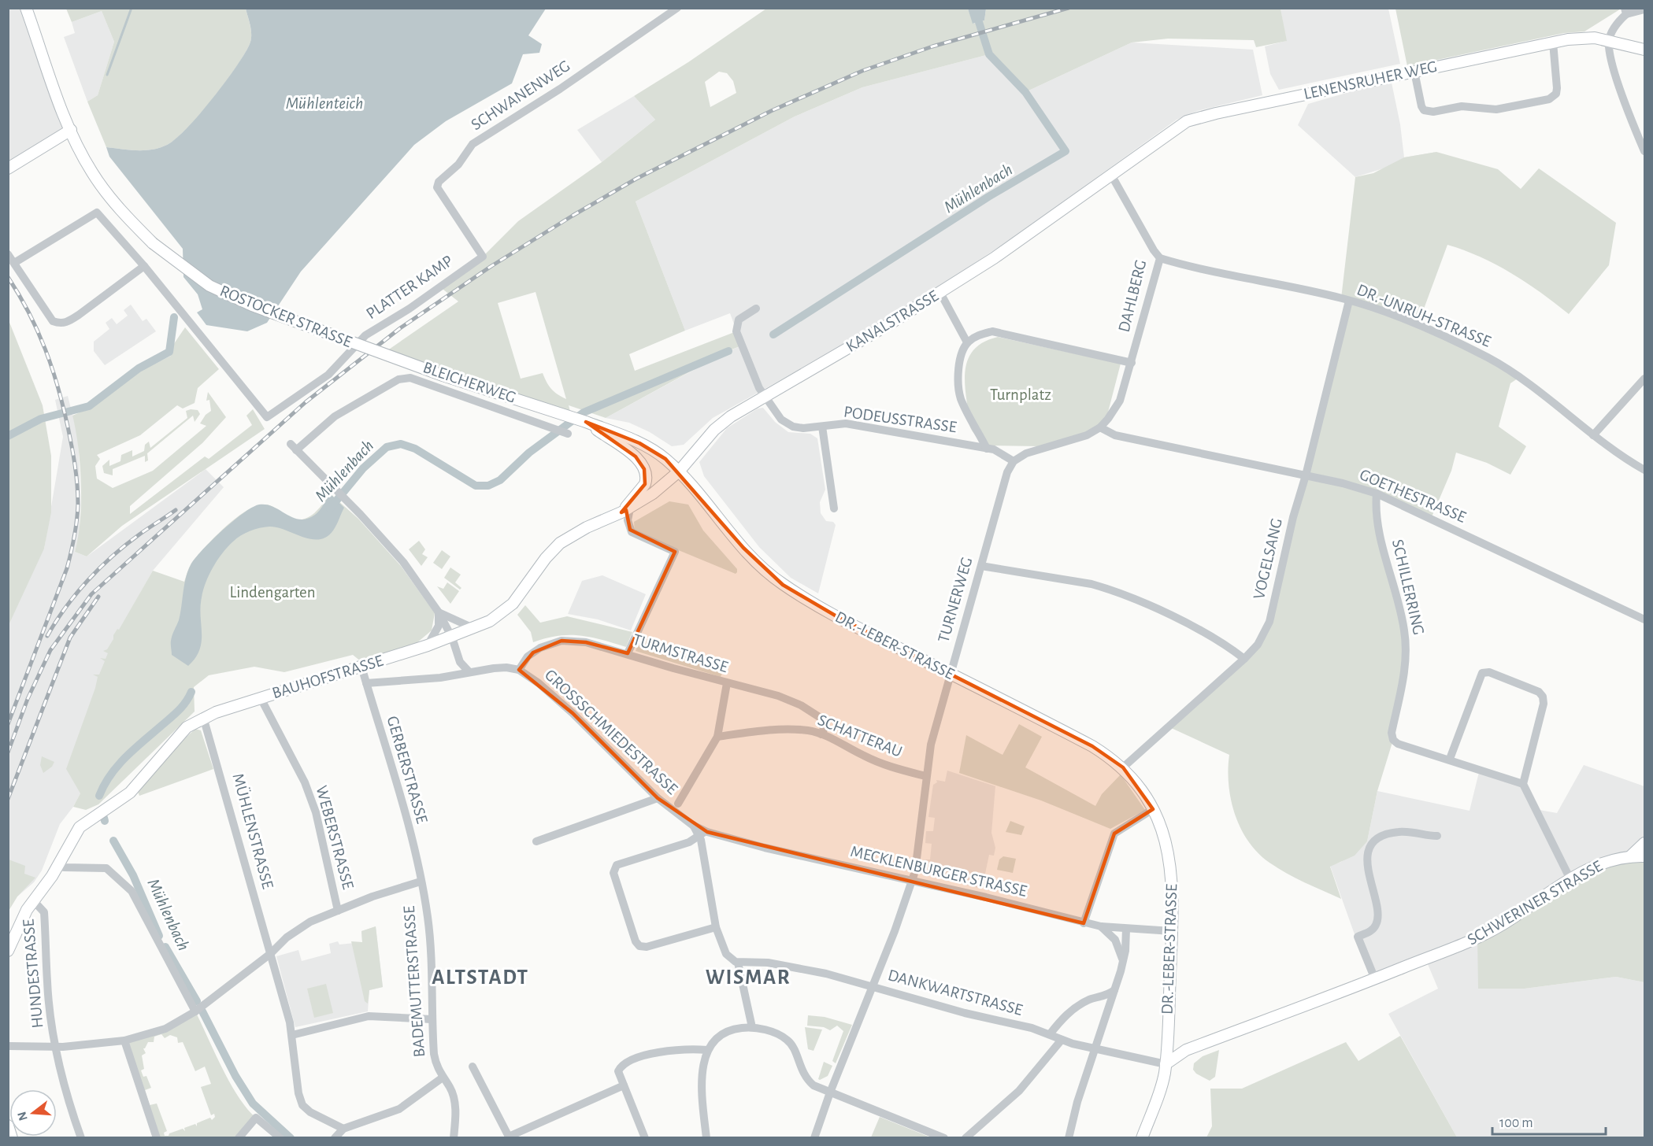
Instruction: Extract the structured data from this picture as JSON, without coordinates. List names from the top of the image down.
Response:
{
  "streets": {
    "main road": [
      "LENENSRUHER WEG",
      "ROSTOCKER STRASSE",
      "KANALSTRASSE",
      "DR.-LEBER-STRASSE",
      "BAUHOFSTRASSE",
      "SCHWERINER STRASSE"
    ],
    "street": [
      "SCHWANENWEG",
      "PLATTER KAMP",
      "DAHLBERG",
      "DR.-UNRUH-STRASSE",
      "BLEICHERWEG",
      "PODEUSSTRASSE",
      "GOETHESTRASSE",
      "VOGELSANG",
      "SCHILLERRING",
      "TURNERWEG",
      "TURMSTRASSE",
      "GROSSSCHMIEDESTRASSE",
      "SCHATTERAU",
      "GERBERSTRASSE",
      "MÜHLENSTRASSE",
      "WEBERSTRASSE",
      "MECKLENBURGER STRASSE",
      "HUNDESTRASSE",
      "BADEMUTTERSTRASSE",
      "DANKWARTSTRASSE"
    ]
  },
  "crossings": [
    ["LENENSRUHER WEG", "DAHLBERG"],
    ["LENENSRUHER WEG", "KANALSTRASSE"],
    ["SCHWANENWEG", "PLATTER KAMP"],
    ["DAHLBERG", "DR.-UNRUH-STRASSE"],
    ["DAHLBERG", "KANALSTRASSE"],
    ["DAHLBERG", "GOETHESTRASSE"],
    ["DR.-UNRUH-STRASSE", "VOGELSANG"],
    ["ROSTOCKER STRASSE", "KANALSTRASSE"],
    ["ROSTOCKER STRASSE", "DR.-LEBER-STRASSE"],
    ["KANALSTRASSE", "PODEUSSTRASSE"],
    ["KANALSTRASSE", "DR.-LEBER-STRASSE"],
    ["PODEUSSTRASSE", "TURNERWEG"],
    ["GOETHESTRASSE", "VOGELSANG"],
    ["GOETHESTRASSE", "SCHILLERRING"],
    ["VOGELSANG", "DR.-LEBER-STRASSE"],
    ["TURNERWEG", "DR.-LEBER-STRASSE"],
    ["TURNERWEG", "SCHATTERAU"],
    ["TURNERWEG", "MECKLENBURGER STRASSE"],
    ["TURNERWEG", "DANKWARTSTRASSE"],
    ["DR.-LEBER-STRASSE", "MECKLENBURGER STRASSE"],
    ["DR.-LEBER-STRASSE", "SCHWERINER STRASSE"],
    ["DR.-LEBER-STRASSE", "DANKWARTSTRASSE"],
    ["TURMSTRASSE", "GROSSSCHMIEDESTRASSE"],
    ["TURMSTRASSE", "SCHATTERAU"],
    ["BAUHOFSTRASSE", "GROSSSCHMIEDESTRASSE"],
    ["BAUHOFSTRASSE", "GERBERSTRASSE"],
    ["BAUHOFSTRASSE", "MÜHLENSTRASSE"],
    ["BAUHOFSTRASSE", "WEBERSTRASSE"],
    ["BAUHOFSTRASSE", "HUNDESTRASSE"],
    ["GROSSSCHMIEDESTRASSE", "MECKLENBURGER STRASSE"],
    ["GERBERSTRASSE", "BADEMUTTERSTRASSE"],
    ["SCHWERINER STRASSE", "DANKWARTSTRASSE"]
  ],
  "districts": ["ALTSTADT", "WISMAR"],
  "water": ["Mühlenteich", "Mühlenbach"],
  "parks": ["Turnplatz", "Lindengarten"],
  "scale_bar": "100 m",
  "north": "left"
}
